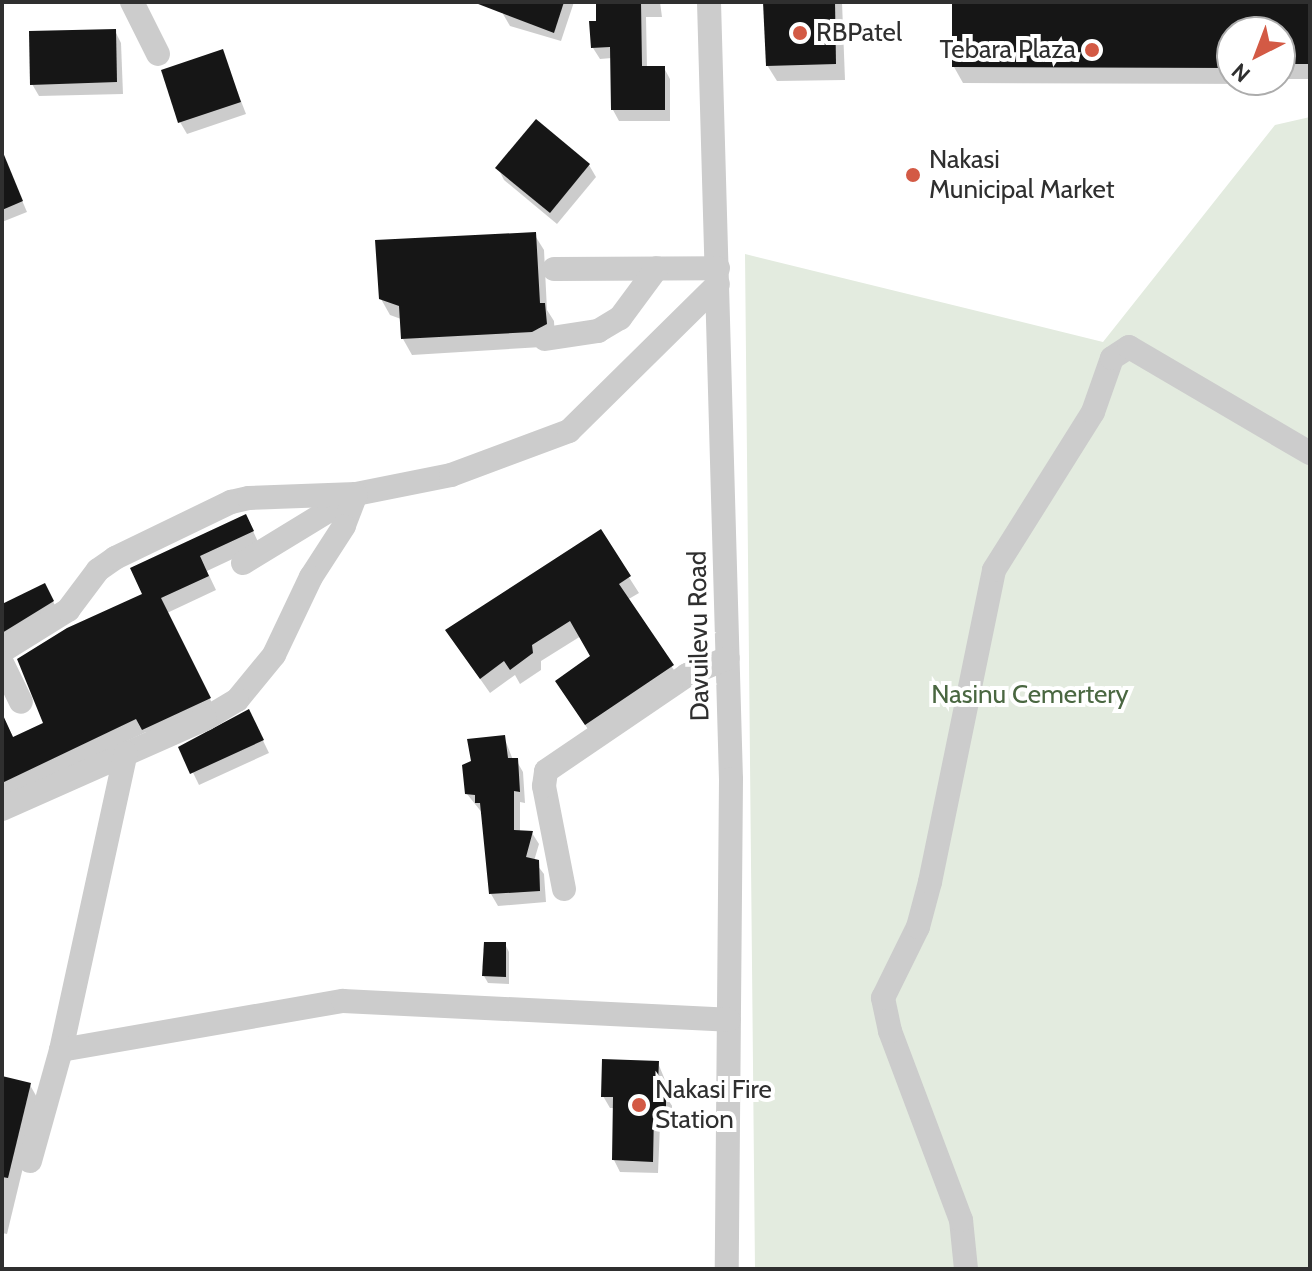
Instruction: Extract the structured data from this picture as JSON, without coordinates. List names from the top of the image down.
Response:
{
  "streets": {
    "street": ["Davuilevu Road"]
  },
  "parks": ["Nasinu Cemertery"],
  "places": [
    "RBPatel",
    "Tebara Plaza",
    "Nakasi Municipal Market",
    "Nakasi Fire Station"
  ],
  "north": "bottom left"
}
